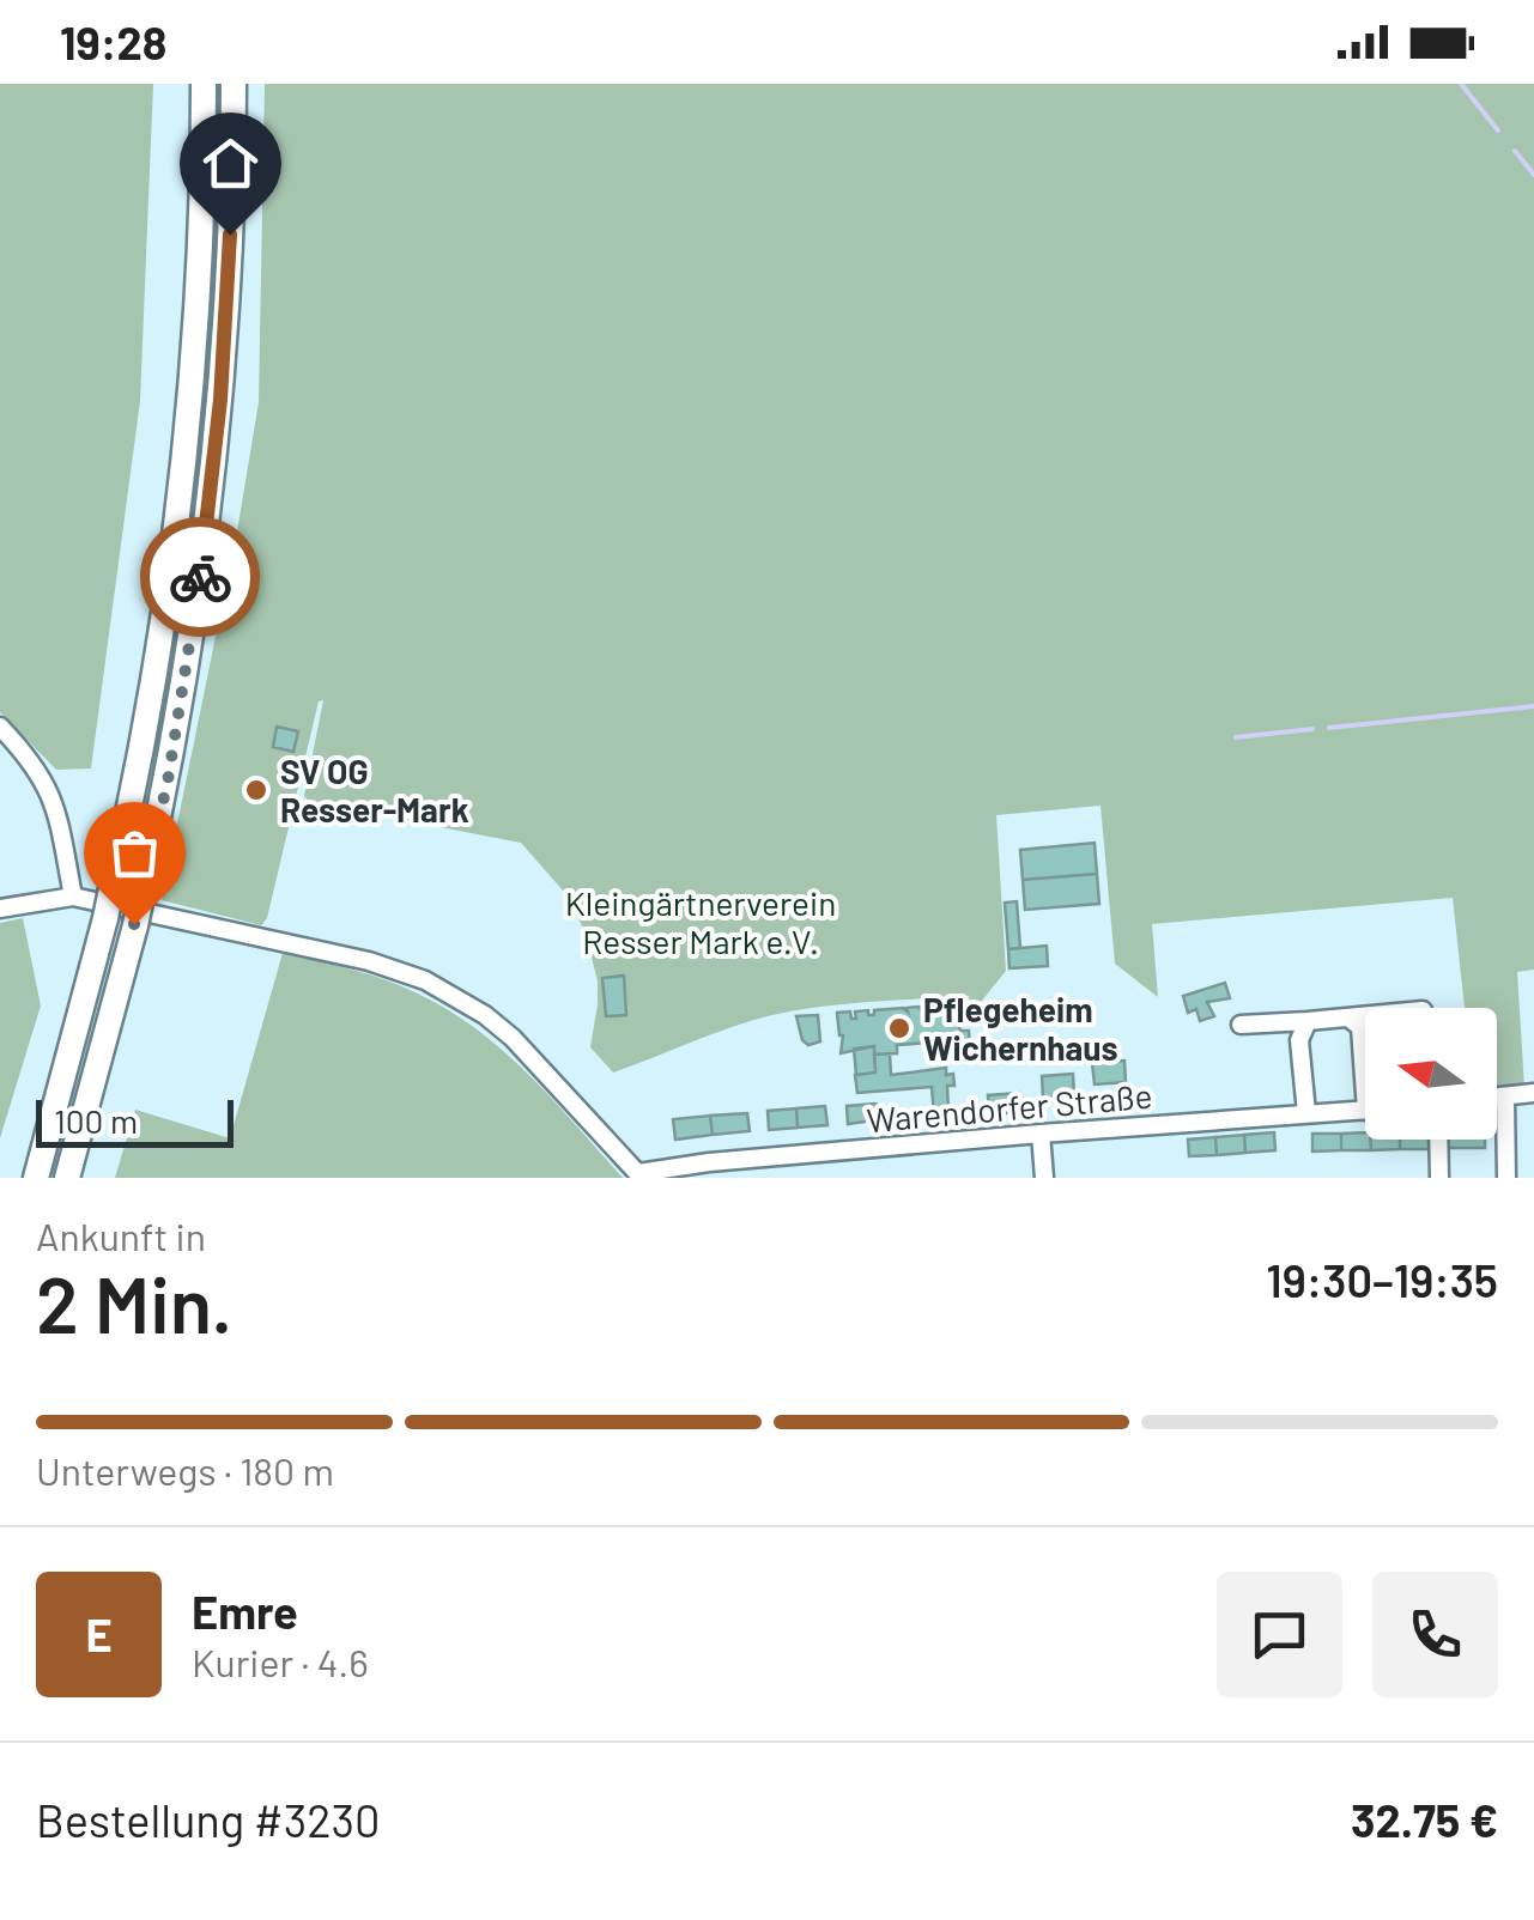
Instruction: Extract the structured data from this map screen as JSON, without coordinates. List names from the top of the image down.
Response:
{
  "streets": {
    "street": ["Warendorfer Straße"]
  },
  "parks": ["Kleingärtnerverein Resser Mark e.V."],
  "places": ["SV OG Resser-Mark", "Pflegeheim Wichernhaus"],
  "scale_bar": "100 m",
  "north": "left",
  "page": {
    "status": "19:28",
    "scale": "100 m",
    "heading": ["2 Min.", "Ankunft in", "19:30–19:35"],
    "panel": [
      "Emre",
      "Kurier · 4.6",
      "Bestellung #3230",
      "32.75 €"
    ],
    "bar": "Unterwegs · 180 m",
    "round": "E"
  }
}
